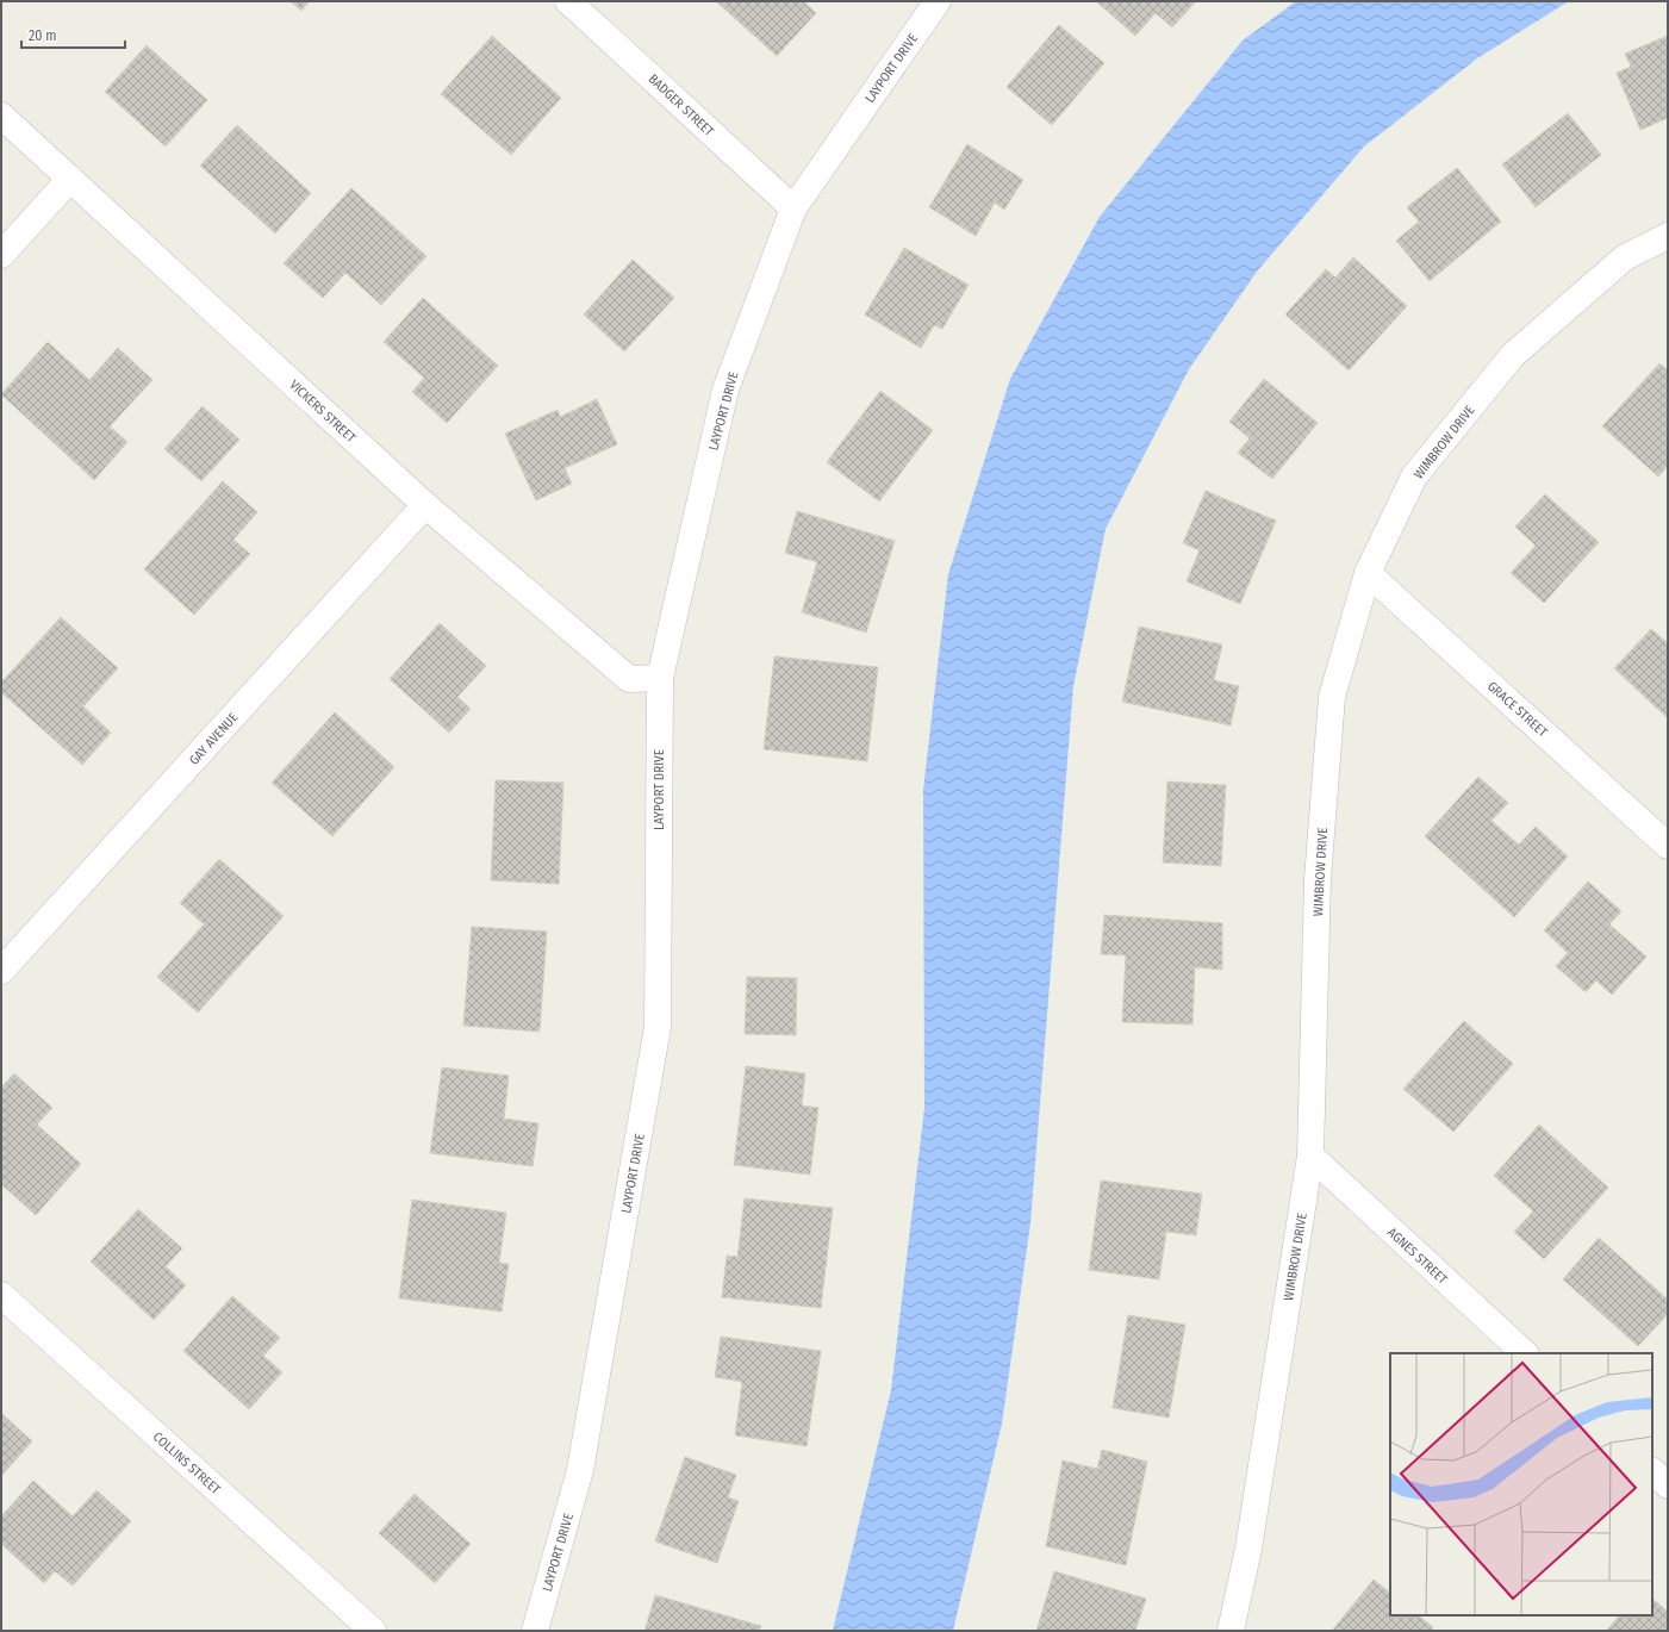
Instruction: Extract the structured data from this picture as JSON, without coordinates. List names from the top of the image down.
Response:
{
  "streets": {
    "street": [
      "LAYPORT DRIVE",
      "BADGER STREET",
      "VICKERS STREET",
      "WIMBROW DRIVE",
      "GRACE STREET",
      "GAY AVENUE",
      "AGNES STREET",
      "COLLINS STREET"
    ]
  },
  "crossings": [
    ["LAYPORT DRIVE", "BADGER STREET"],
    ["LAYPORT DRIVE", "VICKERS STREET"],
    ["VICKERS STREET", "GAY AVENUE"],
    ["WIMBROW DRIVE", "GRACE STREET"],
    ["WIMBROW DRIVE", "AGNES STREET"]
  ],
  "scale_bar": "20 m"
}
